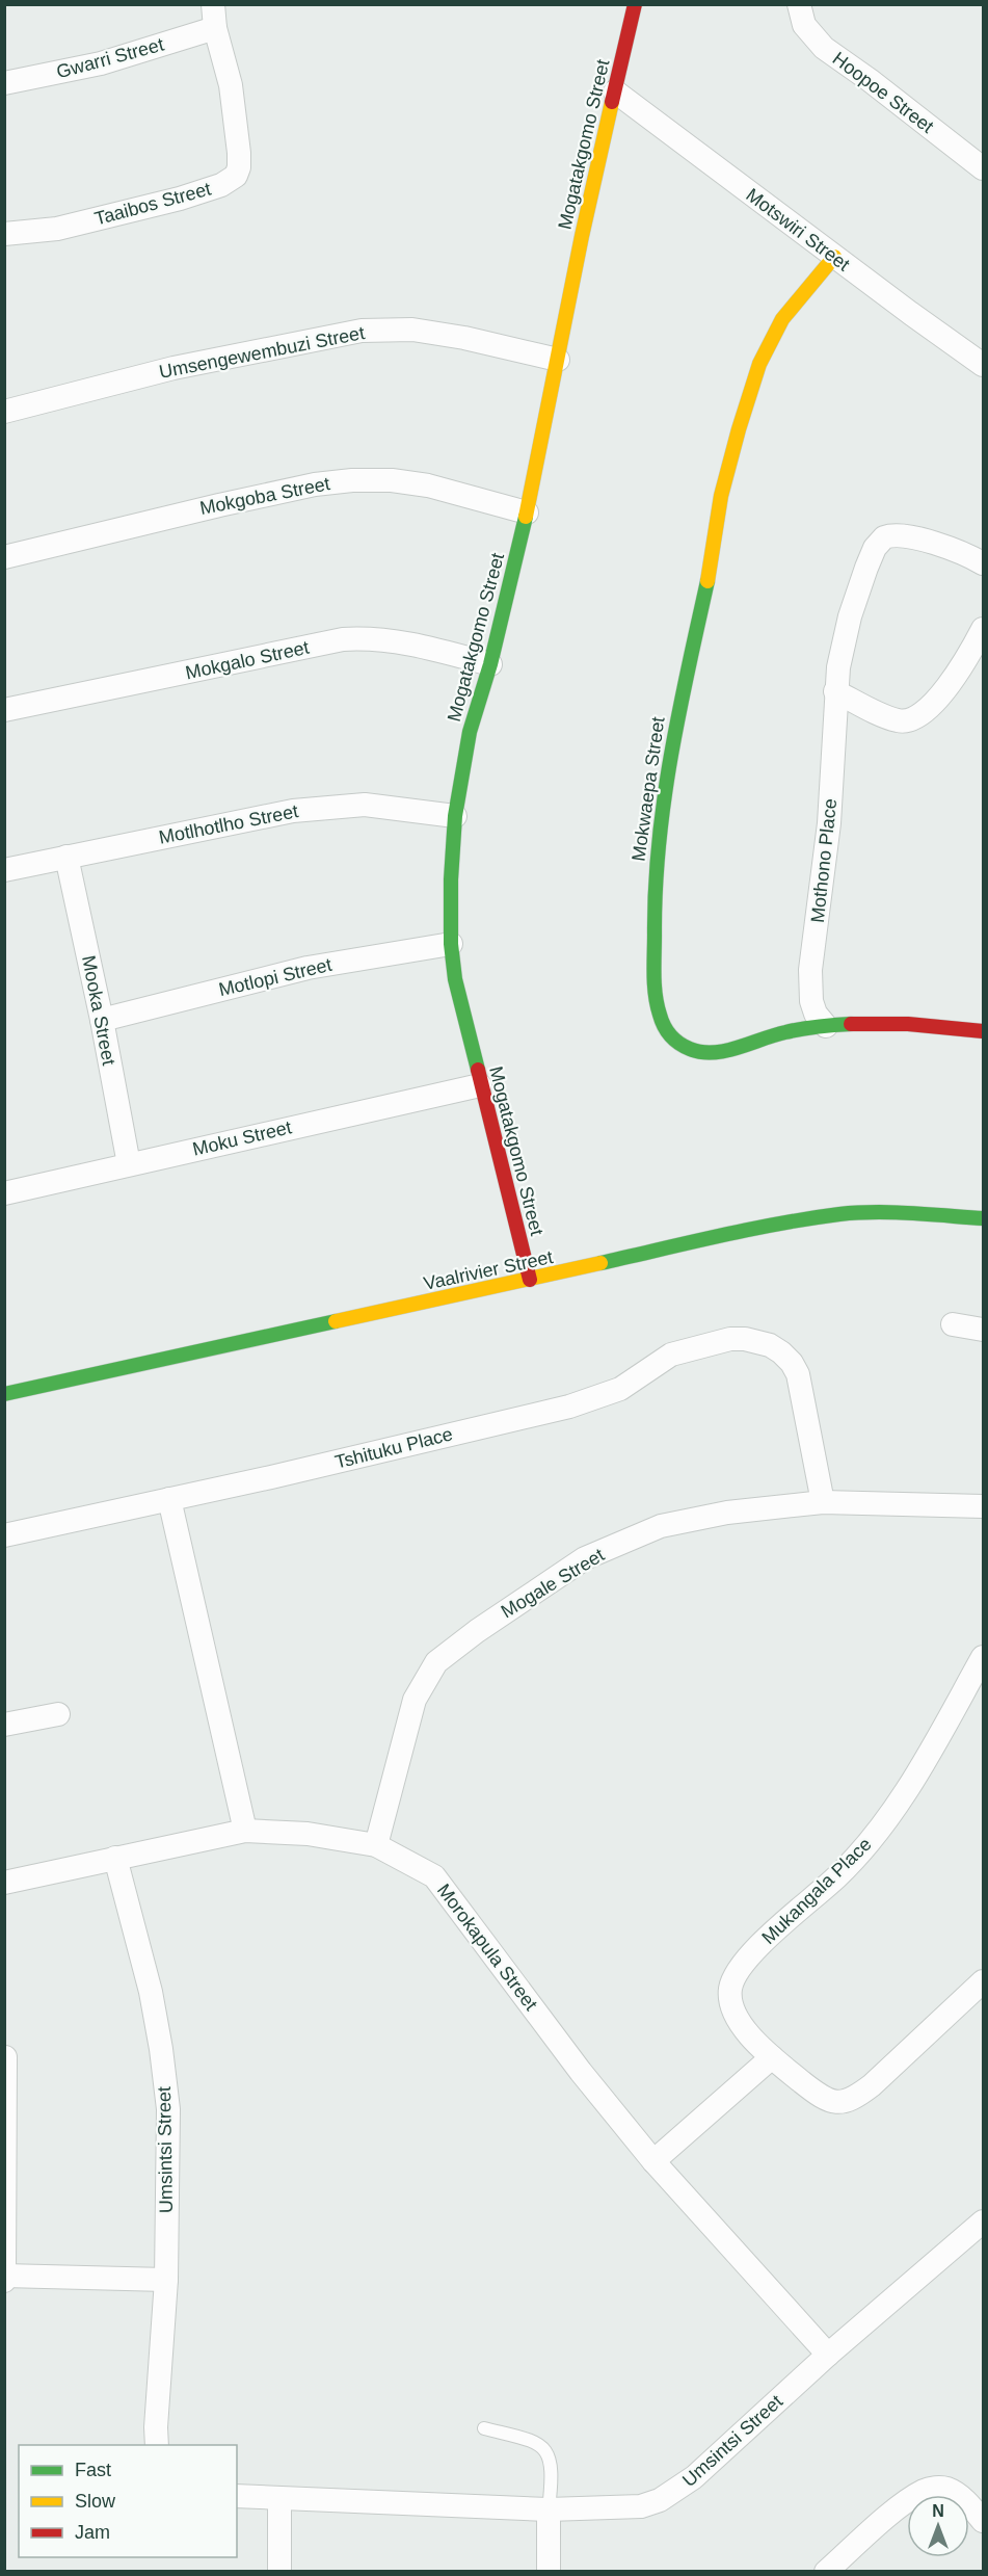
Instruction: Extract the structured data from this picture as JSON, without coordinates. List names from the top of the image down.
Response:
{
  "streets": {
    "street": [
      "Gwarri Street",
      "Hoopoe Street",
      "Mogatakgomo Street",
      "Taaibos Street",
      "Motswiri Street",
      "Umsengewembuzi Street",
      "Mokgoba Street",
      "Mokgalo Street",
      "Mokwaepa Street",
      "Motlhotlho Street",
      "Mothono Place",
      "Motlopi Street",
      "Mooka Street",
      "Moku Street",
      "Vaalrivier Street",
      "Tshituku Place",
      "Mogale Street",
      "Mukangala Place",
      "Morokapula Street",
      "Umsintsi Street"
    ]
  },
  "crossings": [
    ["Gwarri Street", "Taaibos Street"],
    ["Mogatakgomo Street", "Motswiri Street"],
    ["Mogatakgomo Street", "Umsengewembuzi Street"],
    ["Mogatakgomo Street", "Mokgoba Street"],
    ["Mogatakgomo Street", "Mokgalo Street"],
    ["Mogatakgomo Street", "Motlhotlho Street"],
    ["Mogatakgomo Street", "Motlopi Street"],
    ["Mogatakgomo Street", "Moku Street"],
    ["Mogatakgomo Street", "Vaalrivier Street"],
    ["Motswiri Street", "Mokwaepa Street"],
    ["Mokwaepa Street", "Mothono Place"],
    ["Motlhotlho Street", "Mooka Street"],
    ["Motlopi Street", "Mooka Street"],
    ["Mooka Street", "Moku Street"],
    ["Tshituku Place", "Mogale Street"],
    ["Mogale Street", "Morokapula Street"],
    ["Morokapula Street", "Umsintsi Street"]
  ],
  "legend": ["Fast", "Slow", "Jam"],
  "north": "top"
}
